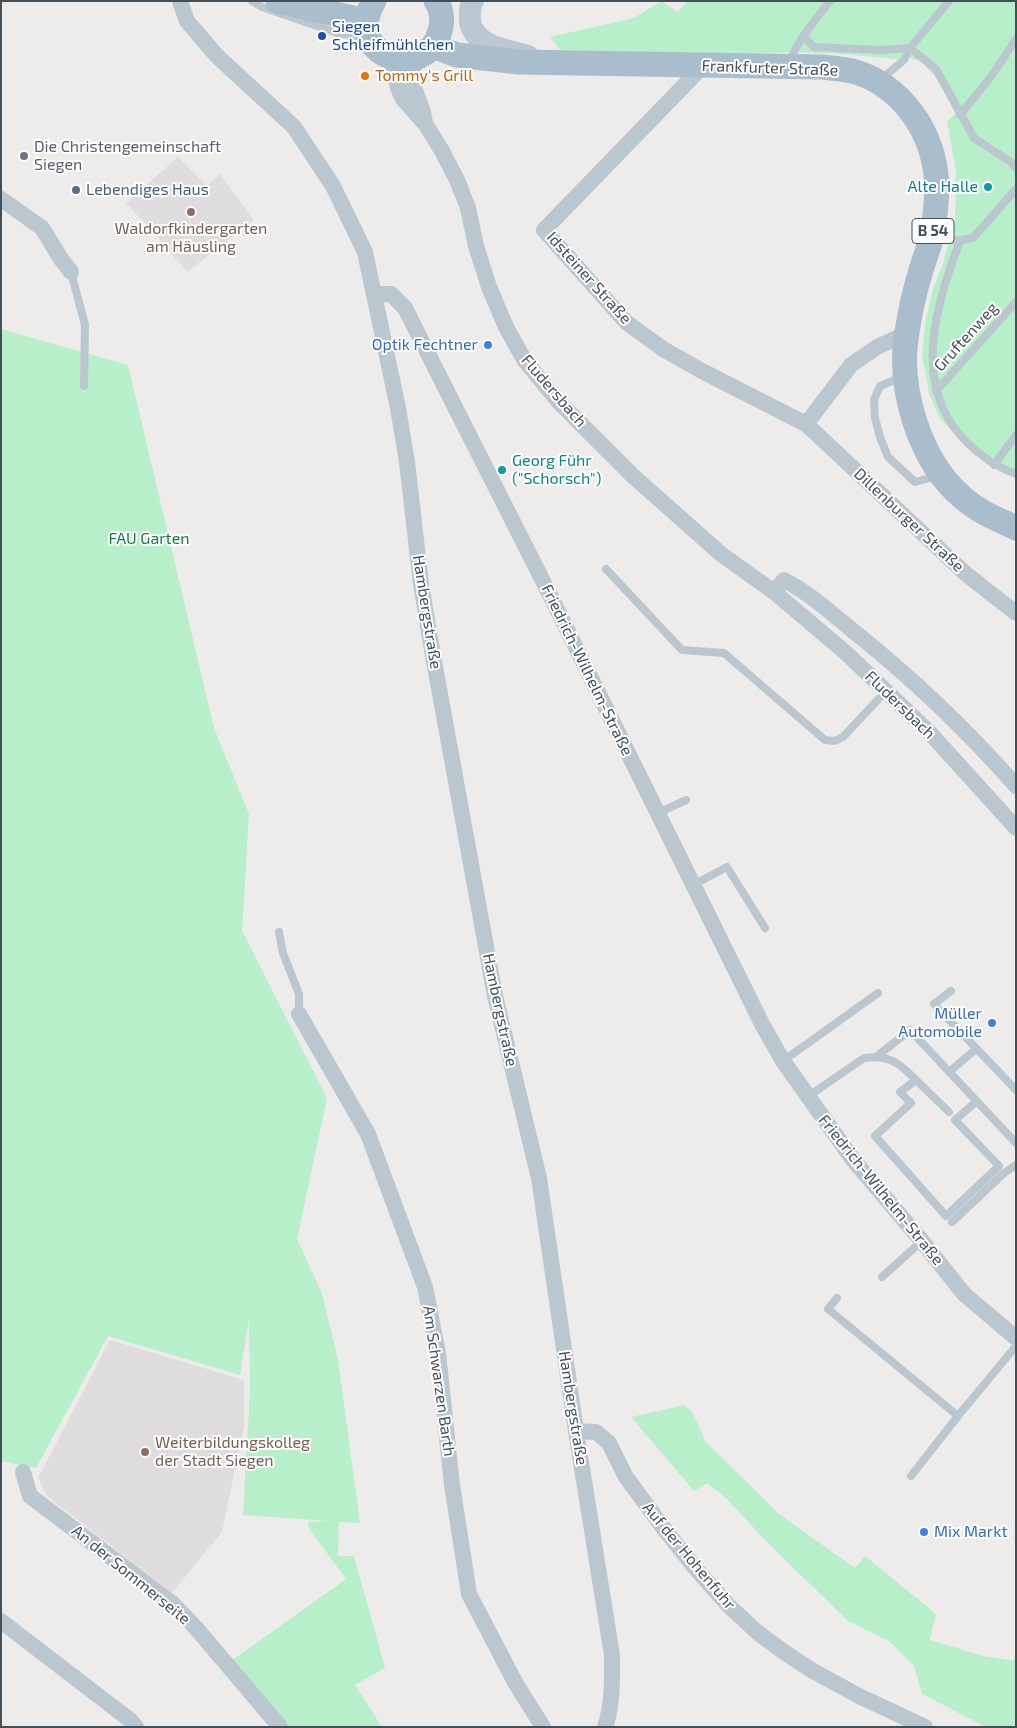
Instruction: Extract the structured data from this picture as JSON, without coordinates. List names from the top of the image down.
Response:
{
  "streets": {
    "main road": ["Frankfurter Straße", "B 54"],
    "street": [
      "Idsteiner Straße",
      "Fludersbach",
      "Dillenburger Straße",
      "Hambergstraße",
      "Friedrich-Wilhelm-Straße",
      "Am Schwarzen Barth",
      "Auf der Hohenfuhr",
      "An der Sommerseite"
    ],
    "lane": ["Gruftenweg"]
  },
  "crossings": [
    ["Frankfurter Straße", "B 54"],
    ["Frankfurter Straße", "Idsteiner Straße"],
    ["Frankfurter Straße", "Fludersbach"],
    ["B 54", "Fludersbach"],
    ["Idsteiner Straße", "Dillenburger Straße"],
    ["Hambergstraße", "Friedrich-Wilhelm-Straße"],
    ["Hambergstraße", "Auf der Hohenfuhr"]
  ],
  "parks": ["FAU Garten"],
  "places": [
    "Siegen Schleifmühlchen",
    "Tommy's Grill",
    "Die Christengemeinschaft Siegen",
    "Alte Halle",
    "Lebendiges Haus",
    "Waldorfkindergarten am Häusling",
    "Optik Fechtner",
    "Georg Führ (\"Schorsch\")",
    "Müller Automobile",
    "Weiterbildungskolleg der Stadt Siegen",
    "Mix Markt"
  ]
}
